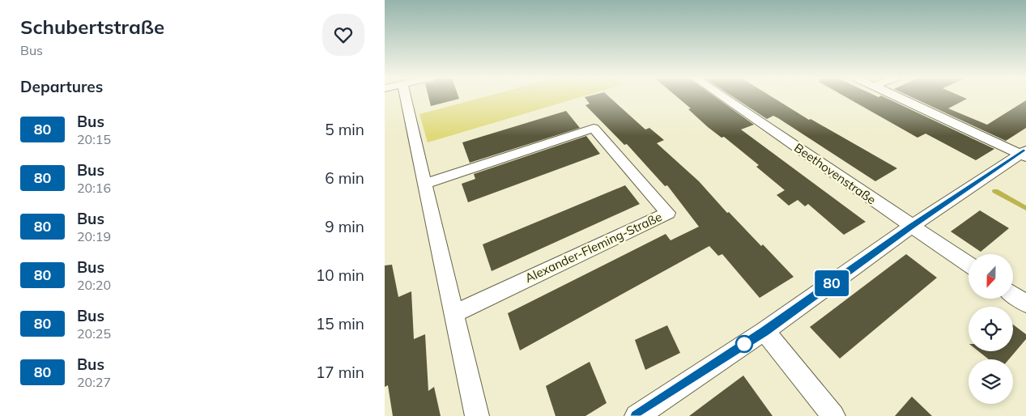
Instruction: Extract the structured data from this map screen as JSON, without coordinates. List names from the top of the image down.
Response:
{
  "streets": {
    "street": ["Beethovenstraße", "Alexander-Fleming-Straße"]
  },
  "lines": ["bus line 80"],
  "north": "bottom",
  "page": {
    "heading": [
      ["Schubertstraße", "Bus"],
      "Departures"
    ],
    "on_map": "80",
    "list": [
      {
        "mark": "80",
        "name": "Bus",
        "note": "20:15",
        "value": "5 min"
      },
      {
        "mark": "80",
        "name": "Bus",
        "note": "20:16",
        "value": "6 min"
      },
      {
        "mark": "80",
        "name": "Bus",
        "note": "20:19",
        "value": "9 min"
      },
      {
        "mark": "80",
        "name": "Bus",
        "note": "20:20",
        "value": "10 min"
      },
      {
        "mark": "80",
        "name": "Bus",
        "note": "20:25",
        "value": "15 min"
      },
      {
        "mark": "80",
        "name": "Bus",
        "note": "20:27",
        "value": "17 min"
      }
    ]
  }
}
